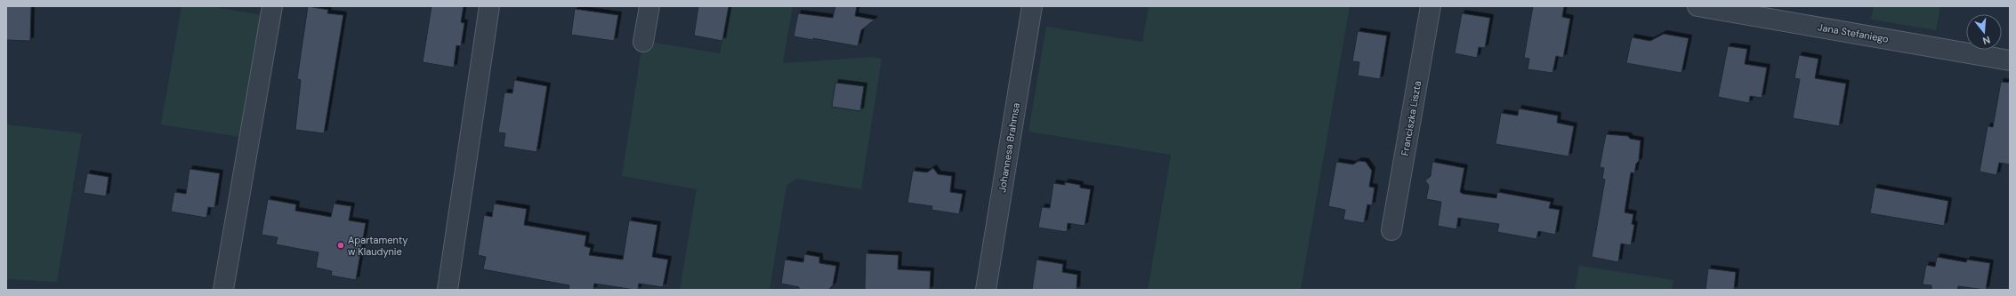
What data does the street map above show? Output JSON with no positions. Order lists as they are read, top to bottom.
{
  "streets": {
    "street": ["Jana Stefaniego", "Franciszka Liszta", "Johannesa Brahmsa"]
  },
  "places": ["Apartamenty w Klaudynie"],
  "north": "bottom"
}
